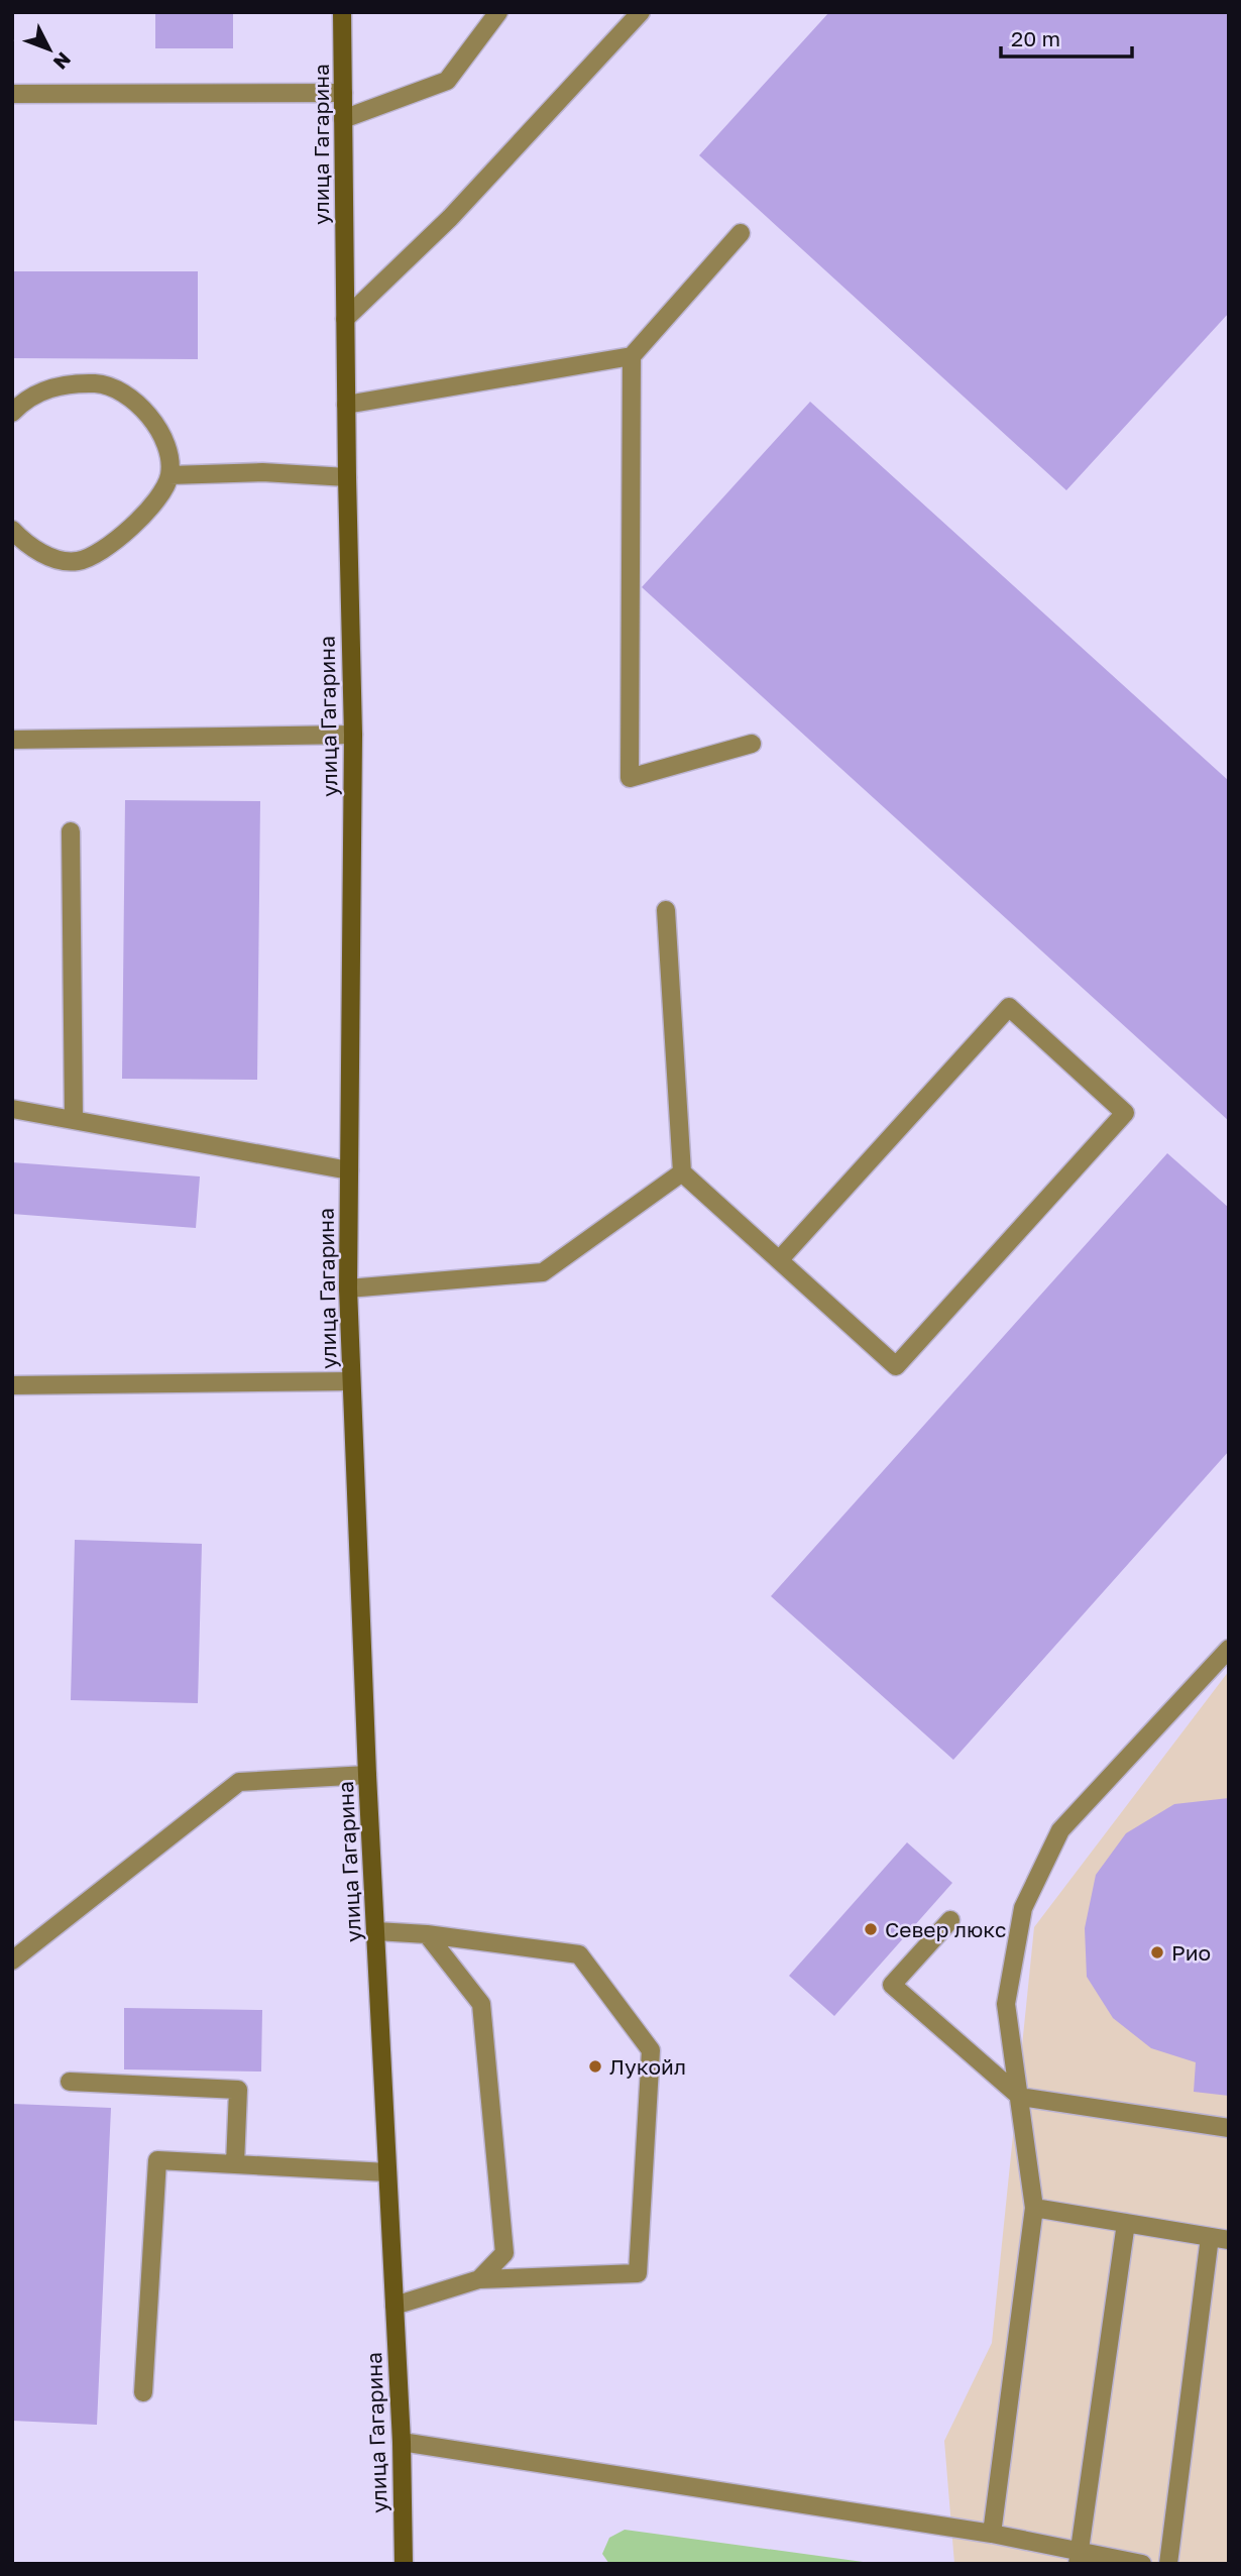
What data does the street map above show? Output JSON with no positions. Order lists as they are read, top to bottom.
{
  "streets": {
    "street": ["улица Гагарина"]
  },
  "places": ["Север люкс", "Рио", "Лукойл"],
  "scale_bar": "20 m",
  "north": "bottom right"
}
